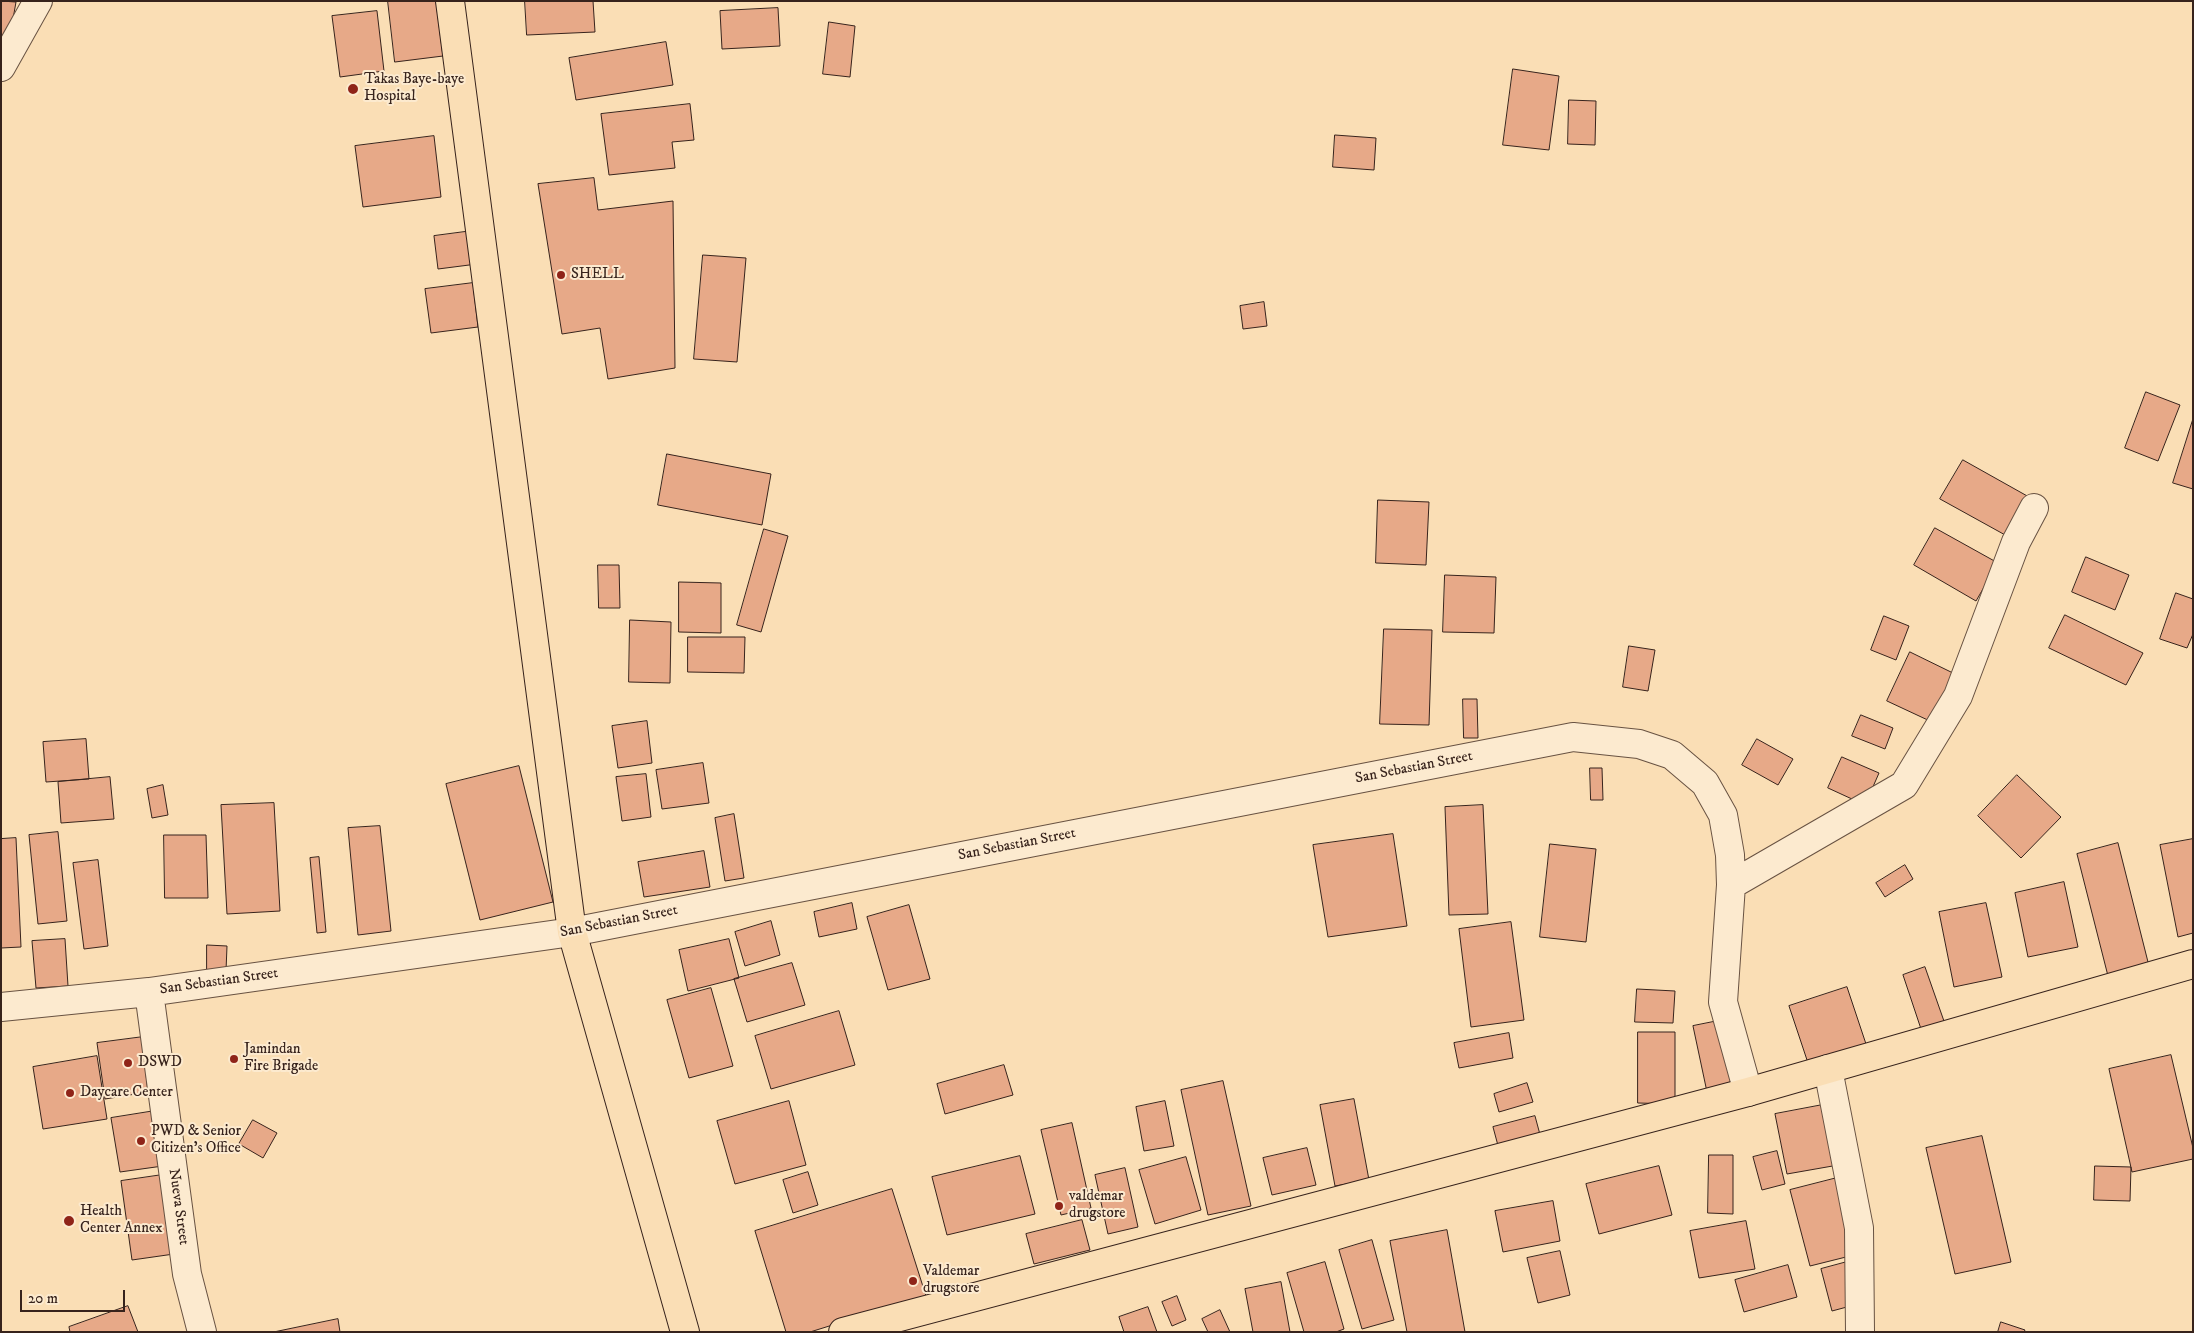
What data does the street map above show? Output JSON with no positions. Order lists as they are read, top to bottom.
{
  "streets": {
    "street": ["San Sebastian Street", "Nueva Street"]
  },
  "crossings": [
    ["San Sebastian Street", "Nueva Street"]
  ],
  "places": [
    "Takas Baye-baye Hospital",
    "SHELL",
    "Jamindan Fire Brigade",
    "DSWD",
    "Daycare Center",
    "PWD & Senior Citizen's Office",
    "valdemar drugstore",
    "Health Center Annex",
    "Valdemar drugstore"
  ],
  "scale_bar": "20 m"
}
